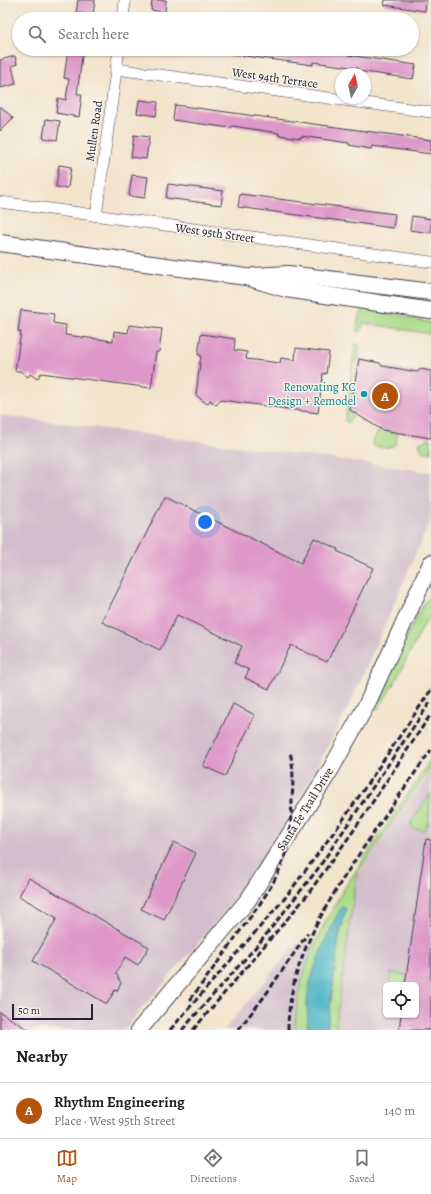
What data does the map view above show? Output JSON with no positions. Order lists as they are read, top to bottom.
{
  "streets": {
    "main road": ["Santa Fe Trail Drive"],
    "street": ["West 94th Terrace", "Mullen Road", "West 95th Street"]
  },
  "crossings": [
    ["West 94th Terrace", "Mullen Road"],
    ["Mullen Road", "West 95th Street"]
  ],
  "places": ["Renovating KC Design + Remodel"],
  "scale_bar": "50 m",
  "north": "top",
  "page": {
    "search": "Search here",
    "pins": "A",
    "scale": "50 m",
    "heading": "Nearby",
    "list": [
      {
        "mark": "A",
        "name": "Rhythm Engineering",
        "note": "Place · West 95th Street",
        "value": "140 m"
      }
    ],
    "nav": ["Map", "Directions", "Saved"]
  }
}
